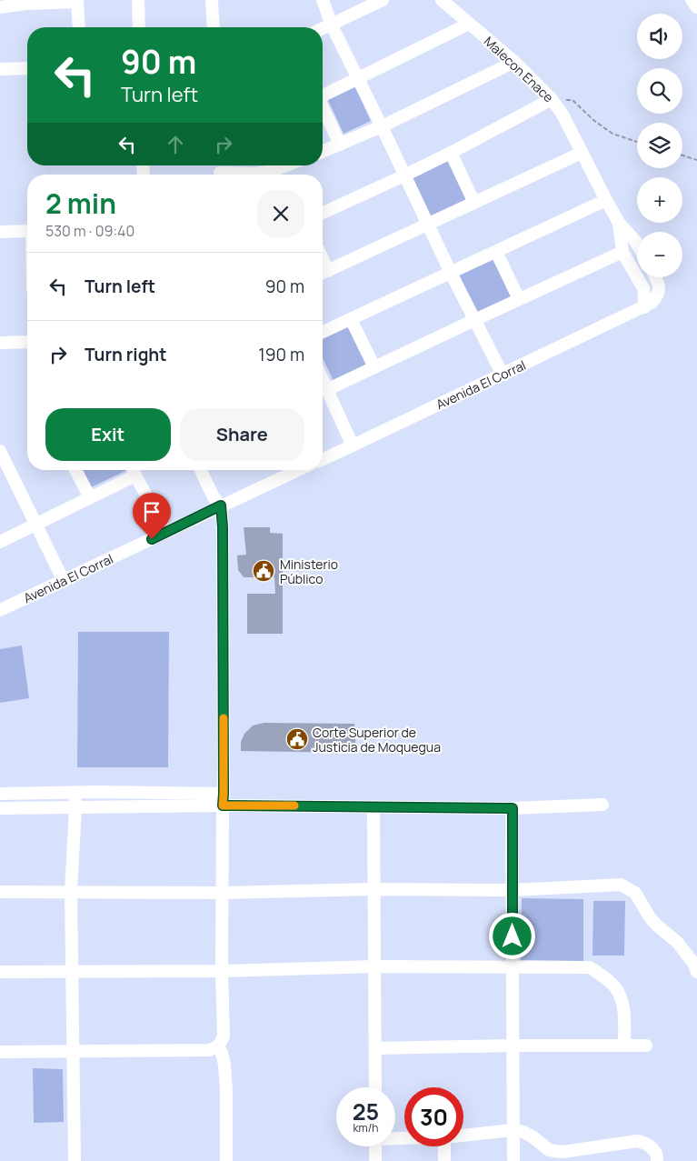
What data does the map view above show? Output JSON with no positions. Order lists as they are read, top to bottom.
{
  "streets": {
    "street": ["Malecon Enace", "Avenida El Corral"]
  },
  "crossings": [
    ["Malecon Enace", "Avenida El Corral"]
  ],
  "places": {
    "public building": ["Ministerio Público", "Corte Superior de Justicia de Moquegua"]
  },
  "page": {
    "map_buttons": ["+", "−"],
    "turn": ["90 m", "Turn left"],
    "heading": ["2 min", "530 m · 09:40"],
    "list": [
      {
        "name": "Turn left",
        "value": "90 m"
      },
      {
        "name": "Turn right",
        "value": "190 m"
      }
    ],
    "buttons": ["Exit", "Share"],
    "speed": "25 km/h",
    "limit": "30"
  }
}
